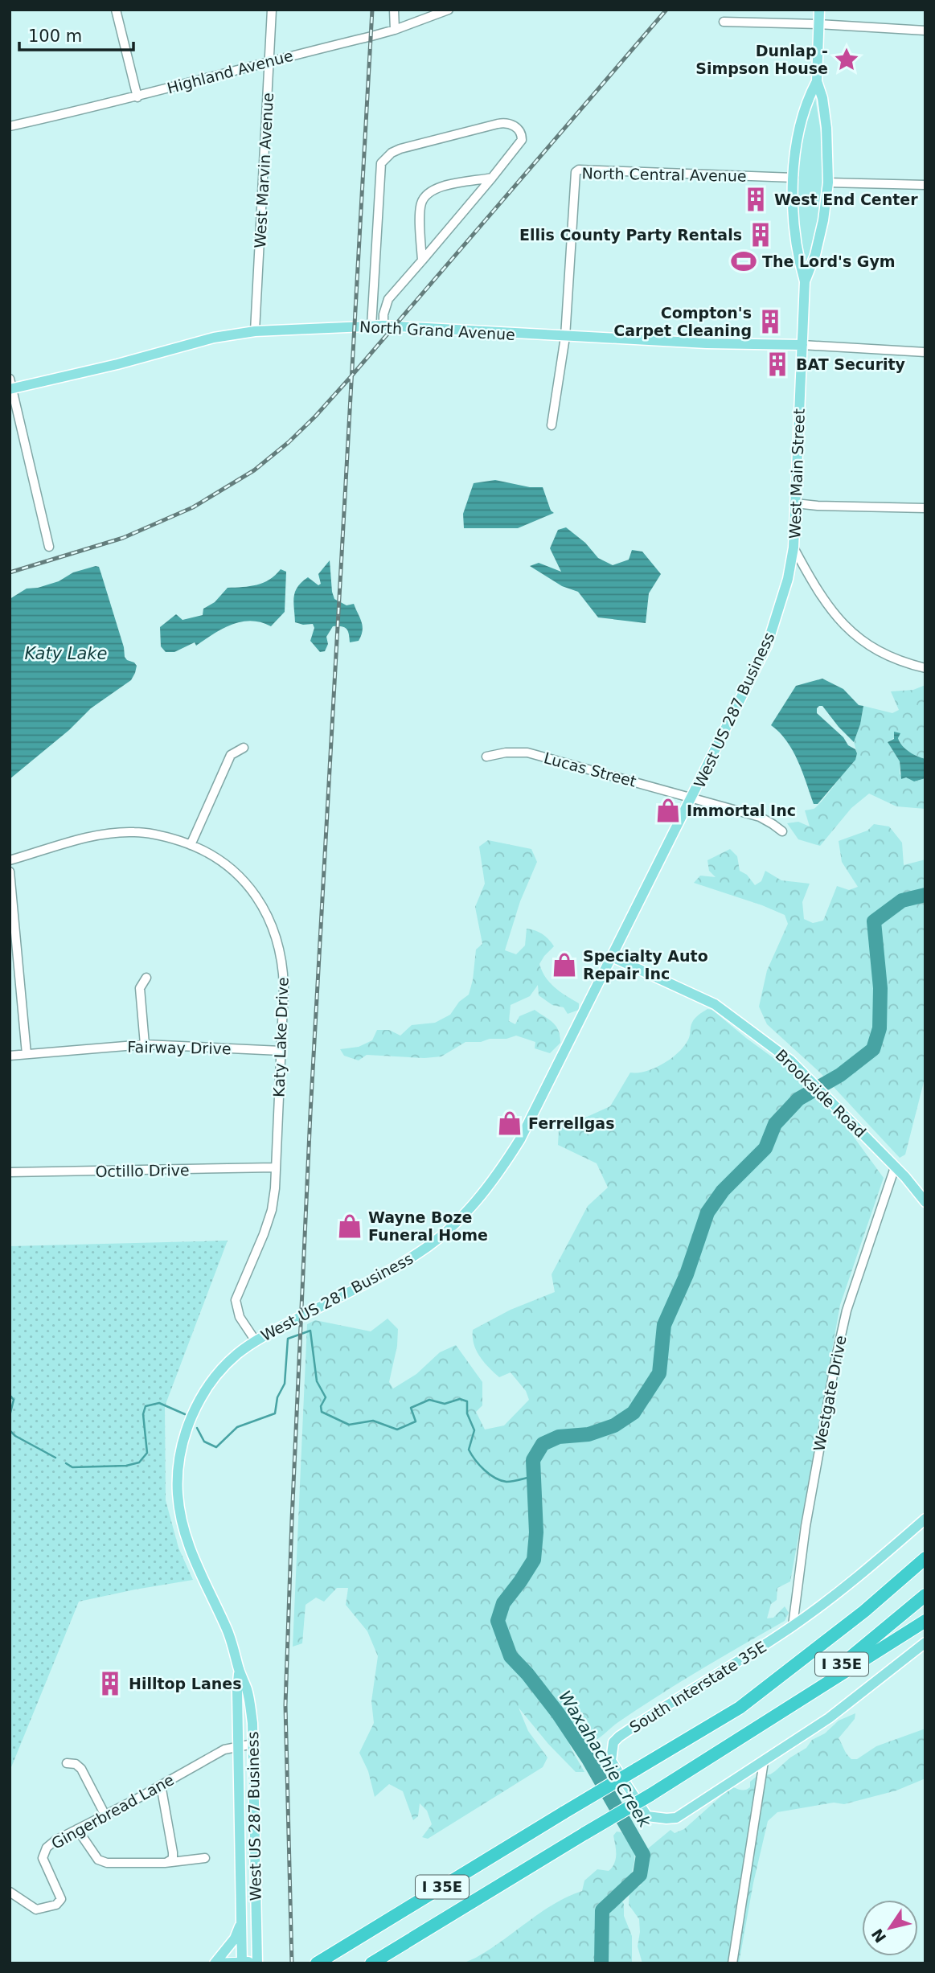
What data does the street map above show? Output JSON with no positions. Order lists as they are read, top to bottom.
{
  "streets": {
    "highway": ["I 35E"],
    "main road": [
      "North Grand Avenue",
      "West Main Street",
      "West US 287 Business",
      "Brookside Road",
      "South Interstate 35E"
    ],
    "street": [
      "Highland Avenue",
      "West Marvin Avenue",
      "North Central Avenue",
      "Lucas Street",
      "Katy Lake Drive",
      "Fairway Drive",
      "Octillo Drive",
      "Westgate Drive",
      "Gingerbread Lane"
    ]
  },
  "crossings": [
    ["Highland Avenue", "West Marvin Avenue"],
    ["West Marvin Avenue", "North Grand Avenue"],
    ["North Central Avenue", "North Grand Avenue"],
    ["North Central Avenue", "West Main Street"],
    ["North Grand Avenue", "West Main Street"],
    ["West Main Street", "West US 287 Business"],
    ["West US 287 Business", "Lucas Street"],
    ["West US 287 Business", "Katy Lake Drive"],
    ["West US 287 Business", "Brookside Road"],
    ["West US 287 Business", "Gingerbread Lane"],
    ["Katy Lake Drive", "Fairway Drive"],
    ["Katy Lake Drive", "Octillo Drive"],
    ["Brookside Road", "Westgate Drive"],
    ["Westgate Drive", "South Interstate 35E"]
  ],
  "water": ["Katy Lake", "Waxahachie Creek"],
  "places": {
    "place": ["Dunlap - Simpson House"],
    "building": [
      "West End Center",
      "Ellis County Party Rentals",
      "Compton's Carpet Cleaning",
      "BAT Security",
      "Hilltop Lanes"
    ],
    "sports": ["The Lord's Gym"],
    "shop": [
      "Immortal Inc",
      "Specialty Auto Repair Inc",
      "Ferrellgas",
      "Wayne Boze Funeral Home"
    ]
  },
  "scale_bar": "100 m",
  "north": "bottom left"
}
